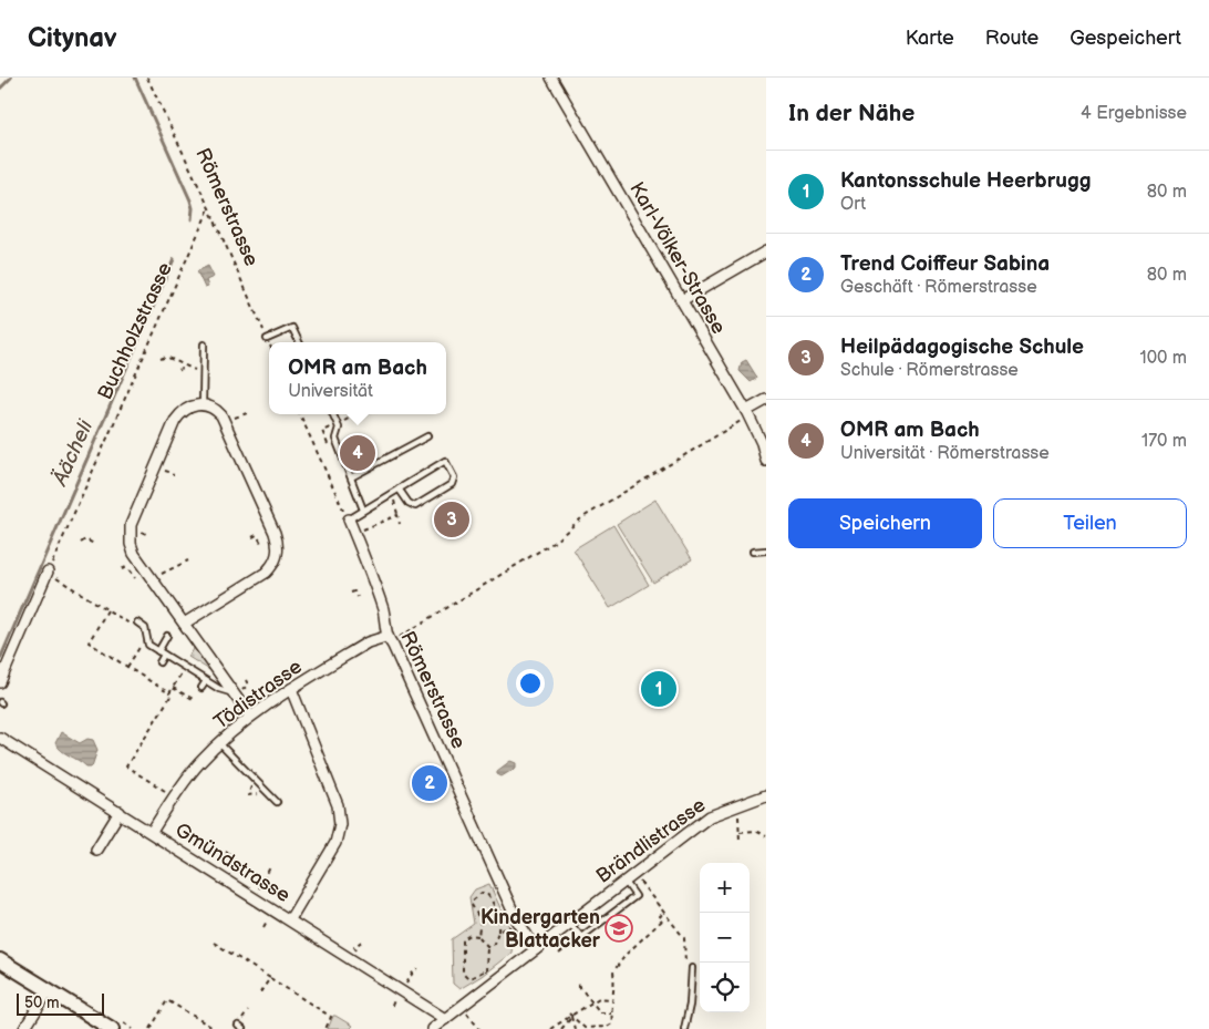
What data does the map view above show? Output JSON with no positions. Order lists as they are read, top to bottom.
{
  "streets": {
    "street": [
      "Römerstrasse",
      "Karl-Völker-Strasse",
      "Tödistrasse",
      "Brändlistrasse",
      "Gmündstrasse"
    ],
    "path": ["Buchholzstrasse"]
  },
  "crossings": [
    ["Römerstrasse", "Buchholzstrasse"],
    ["Römerstrasse", "Tödistrasse"],
    ["Römerstrasse", "Brändlistrasse"],
    ["Tödistrasse", "Gmündstrasse"],
    ["Brändlistrasse", "Gmündstrasse"]
  ],
  "water": ["Äächeli"],
  "places": {
    "school or university": ["Kindergarten Blattacker"]
  },
  "scale_bar": "50 m",
  "page": {
    "header": "Citynav",
    "nav": ["Karte", "Route", "Gespeichert"],
    "heading": ["In der Nähe", "4 Ergebnisse"],
    "list": [
      {
        "mark": "1",
        "name": "Kantonsschule Heerbrugg",
        "note": "Ort",
        "value": "80 m"
      },
      {
        "mark": "2",
        "name": "Trend Coiffeur Sabina",
        "note": "Geschäft · Römerstrasse",
        "value": "80 m"
      },
      {
        "mark": "3",
        "name": "Heilpädagogische Schule",
        "note": "Schule · Römerstrasse",
        "value": "100 m"
      },
      {
        "mark": "4",
        "name": "OMR am Bach",
        "note": "Universität · Römerstrasse",
        "value": "170 m"
      }
    ],
    "popup": ["OMR am Bach", "Universität"],
    "pins": [
      "4",
      "3",
      "1",
      "2"
    ],
    "buttons": ["Speichern", "Teilen"],
    "map_buttons": ["+", "−"],
    "scale": "50 m"
  }
}
